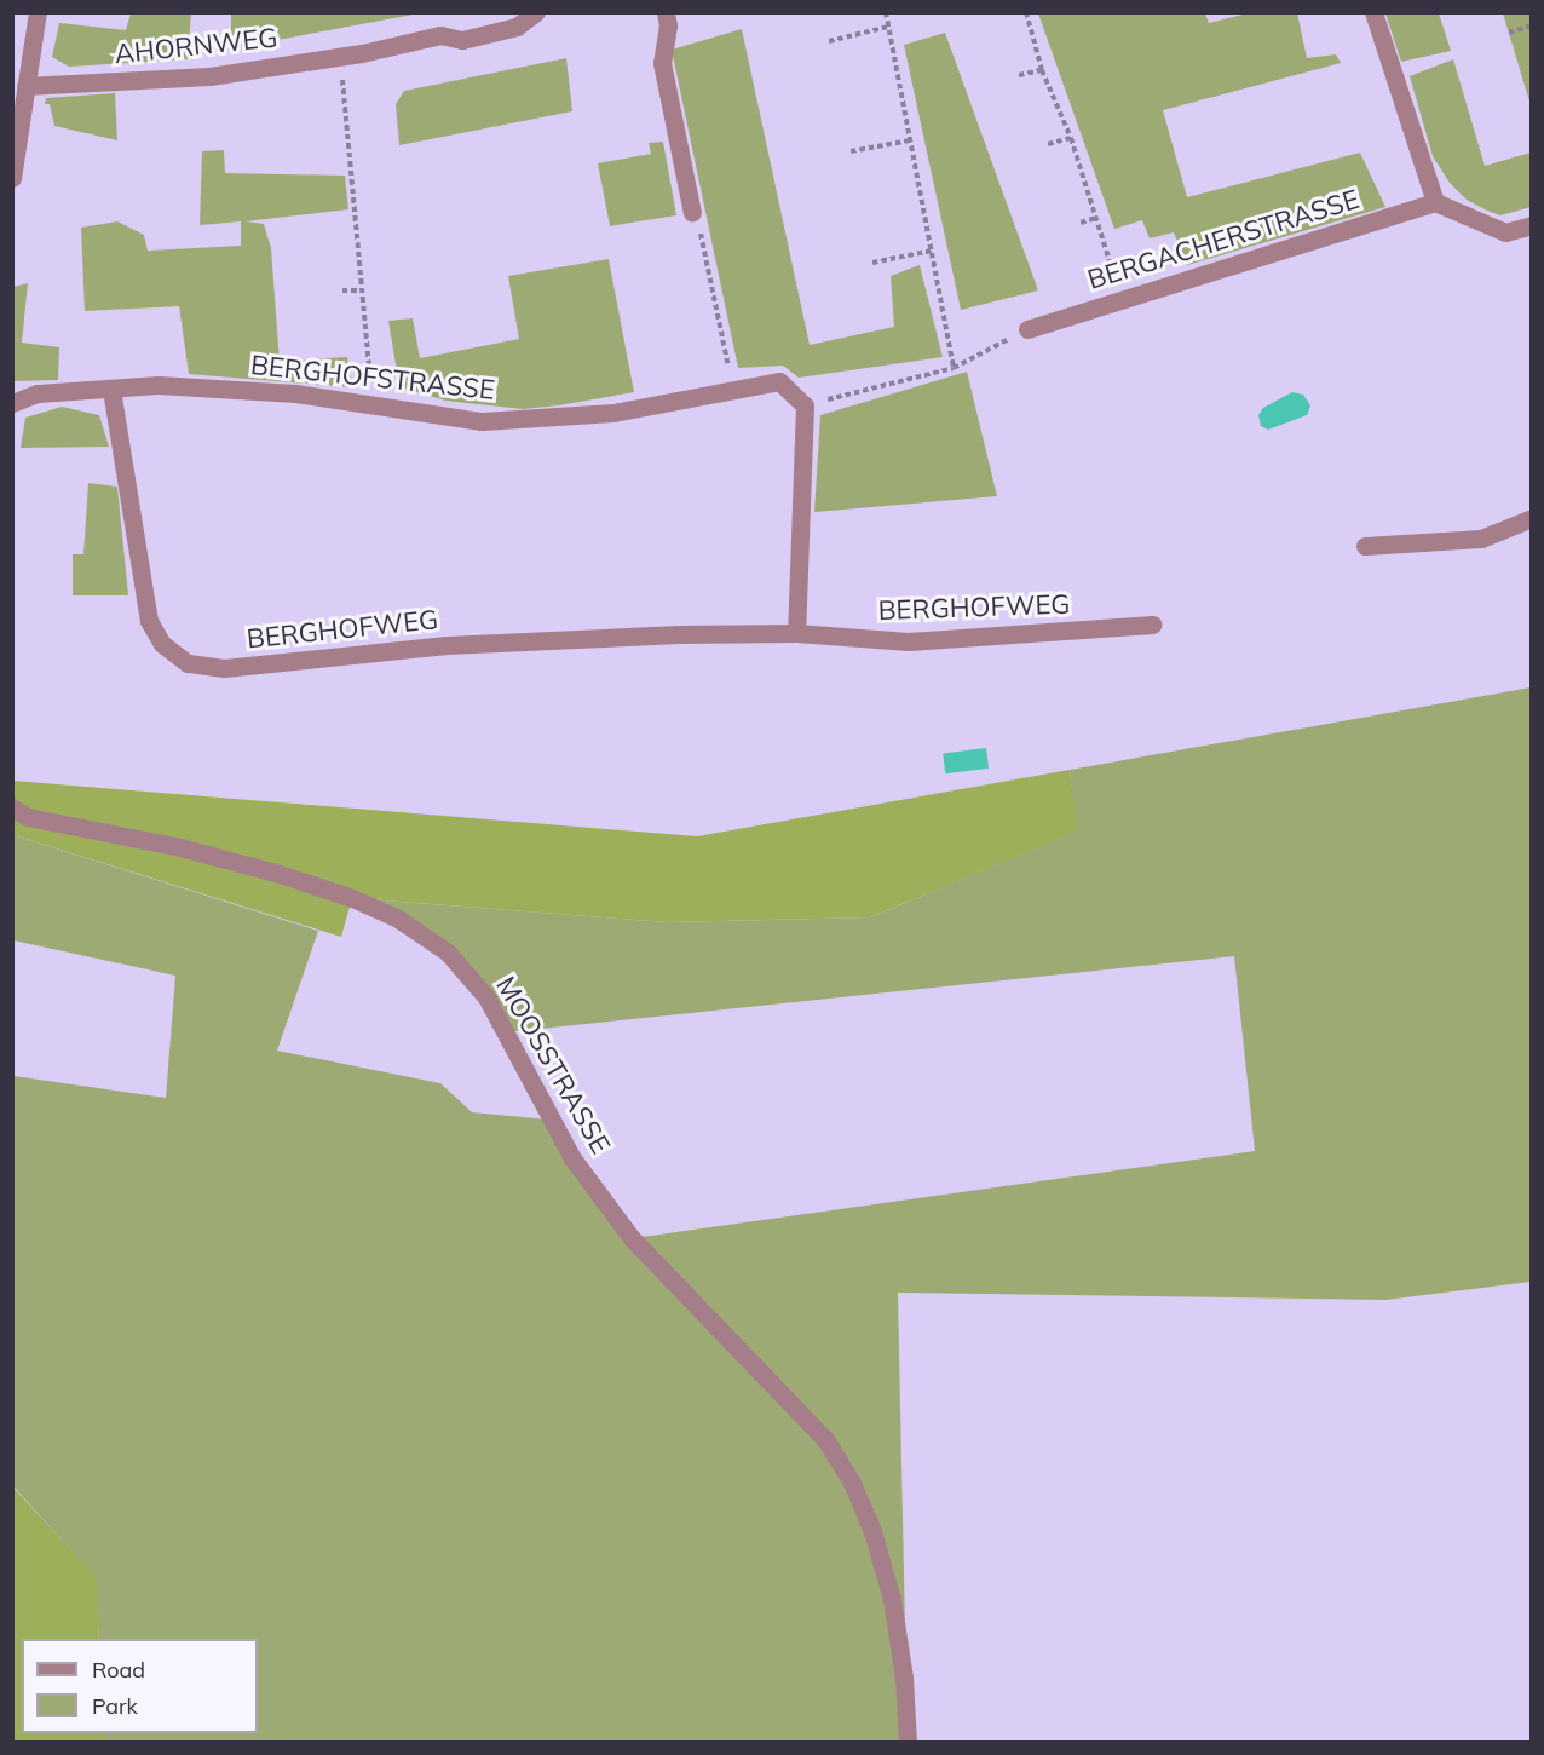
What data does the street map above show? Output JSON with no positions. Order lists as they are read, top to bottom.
{
  "streets": {
    "street": [
      "AHORNWEG",
      "BERGACHERSTRASSE",
      "BERGHOFSTRASSE",
      "BERGHOFWEG",
      "MOOSSTRASSE"
    ]
  },
  "crossings": [
    ["BERGHOFSTRASSE", "BERGHOFWEG"]
  ],
  "legend": ["Road", "Park"]
}
